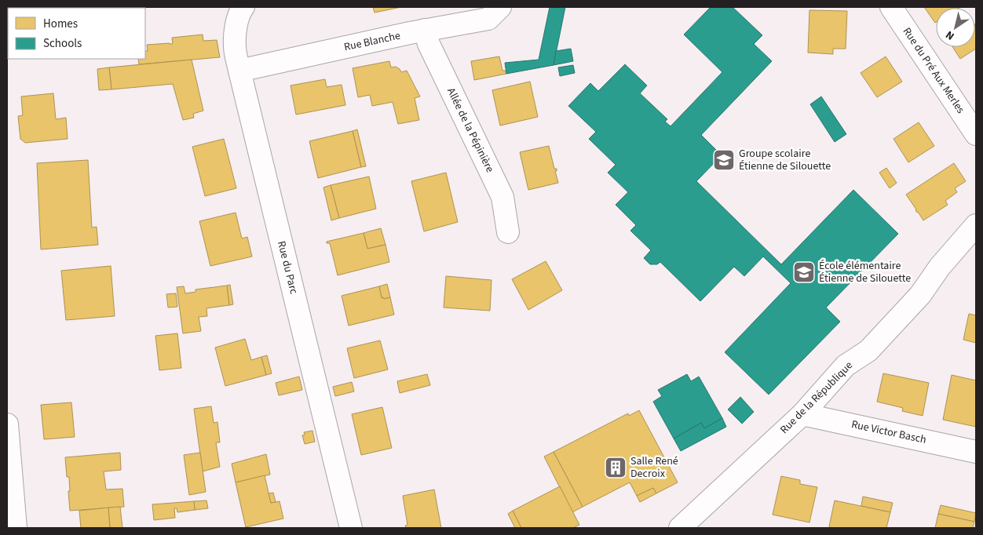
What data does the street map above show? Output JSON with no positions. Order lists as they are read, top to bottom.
{
  "streets": {
    "street": [
      "Rue Blanche",
      "Rue du Pré Aux Merles",
      "Allée de la Pépinière",
      "Rue du Parc",
      "Rue de la République",
      "Rue Victor Basch"
    ]
  },
  "crossings": [
    ["Rue Blanche", "Allée de la Pépinière"],
    ["Rue Blanche", "Rue du Parc"],
    ["Rue de la République", "Rue Victor Basch"]
  ],
  "places": {
    "school or university": ["Groupe scolaire Étienne de Silouette", "École élémentaire Étienne de Silouette"],
    "building": ["Salle René Decroix"]
  },
  "legend": ["Homes", "Schools"],
  "north": "bottom left"
}
